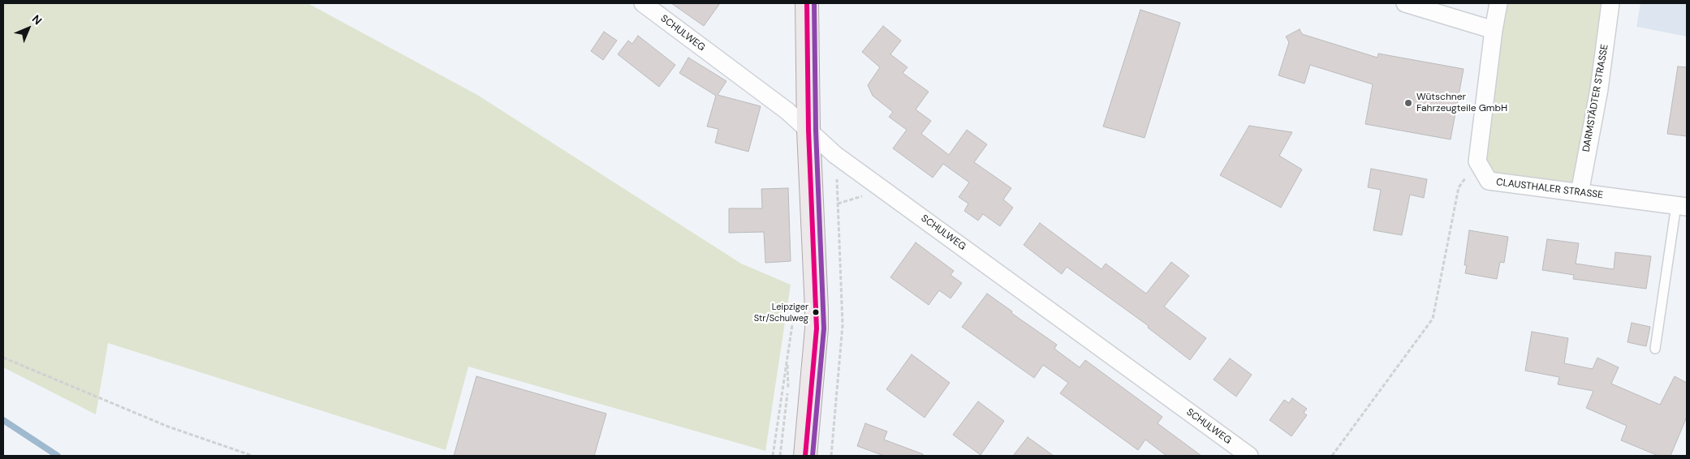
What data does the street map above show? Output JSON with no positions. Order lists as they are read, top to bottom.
{
  "streets": {
    "street": ["SCHULWEG", "DARMSTÄDTER STRASSE", "CLAUSTHALER STRASSE"]
  },
  "crossings": [
    ["DARMSTÄDTER STRASSE", "CLAUSTHALER STRASSE"]
  ],
  "places": ["Wütschner Fahrzeugteile GmbH", "Leipziger Str/Schulweg"],
  "north": "top right"
}
